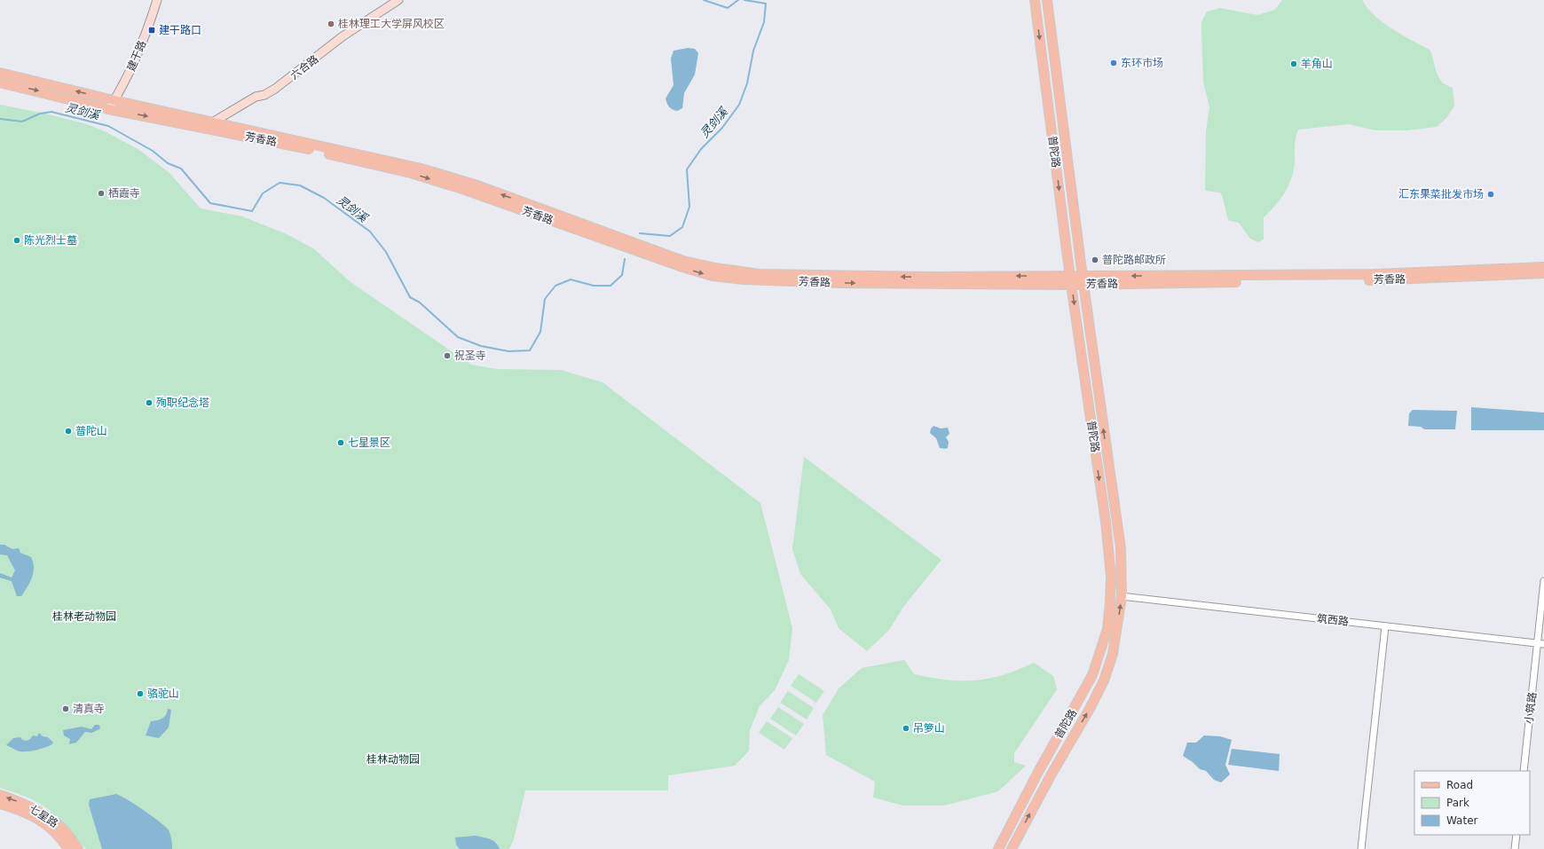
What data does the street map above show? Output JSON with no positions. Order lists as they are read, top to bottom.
{
  "streets": {
    "main road": ["芳香路", "普陀路", "七星路"],
    "street": [
      "建干路",
      "六合路",
      "筑西路",
      "小筑路"
    ]
  },
  "crossings": [
    ["建干路", "芳香路"],
    ["六合路", "芳香路"],
    ["芳香路", "普陀路"],
    ["普陀路", "筑西路"],
    ["筑西路", "小筑路"]
  ],
  "water": ["灵剑溪"],
  "parks": ["桂林老动物园", "桂林动物园"],
  "places": {
    "other": [
      "桂林理工大学屏风校区",
      "东环市场",
      "羊角山",
      "栖霞寺",
      "汇东果菜批发市场",
      "陈光烈士墓",
      "普陀路邮政所",
      "祝圣寺",
      "殉职纪念塔",
      "普陀山",
      "七星景区",
      "骆驼山",
      "清真寺",
      "吊箩山"
    ],
    "transit": ["建干路口"]
  },
  "legend": ["Road", "Park", "Water"]
}
